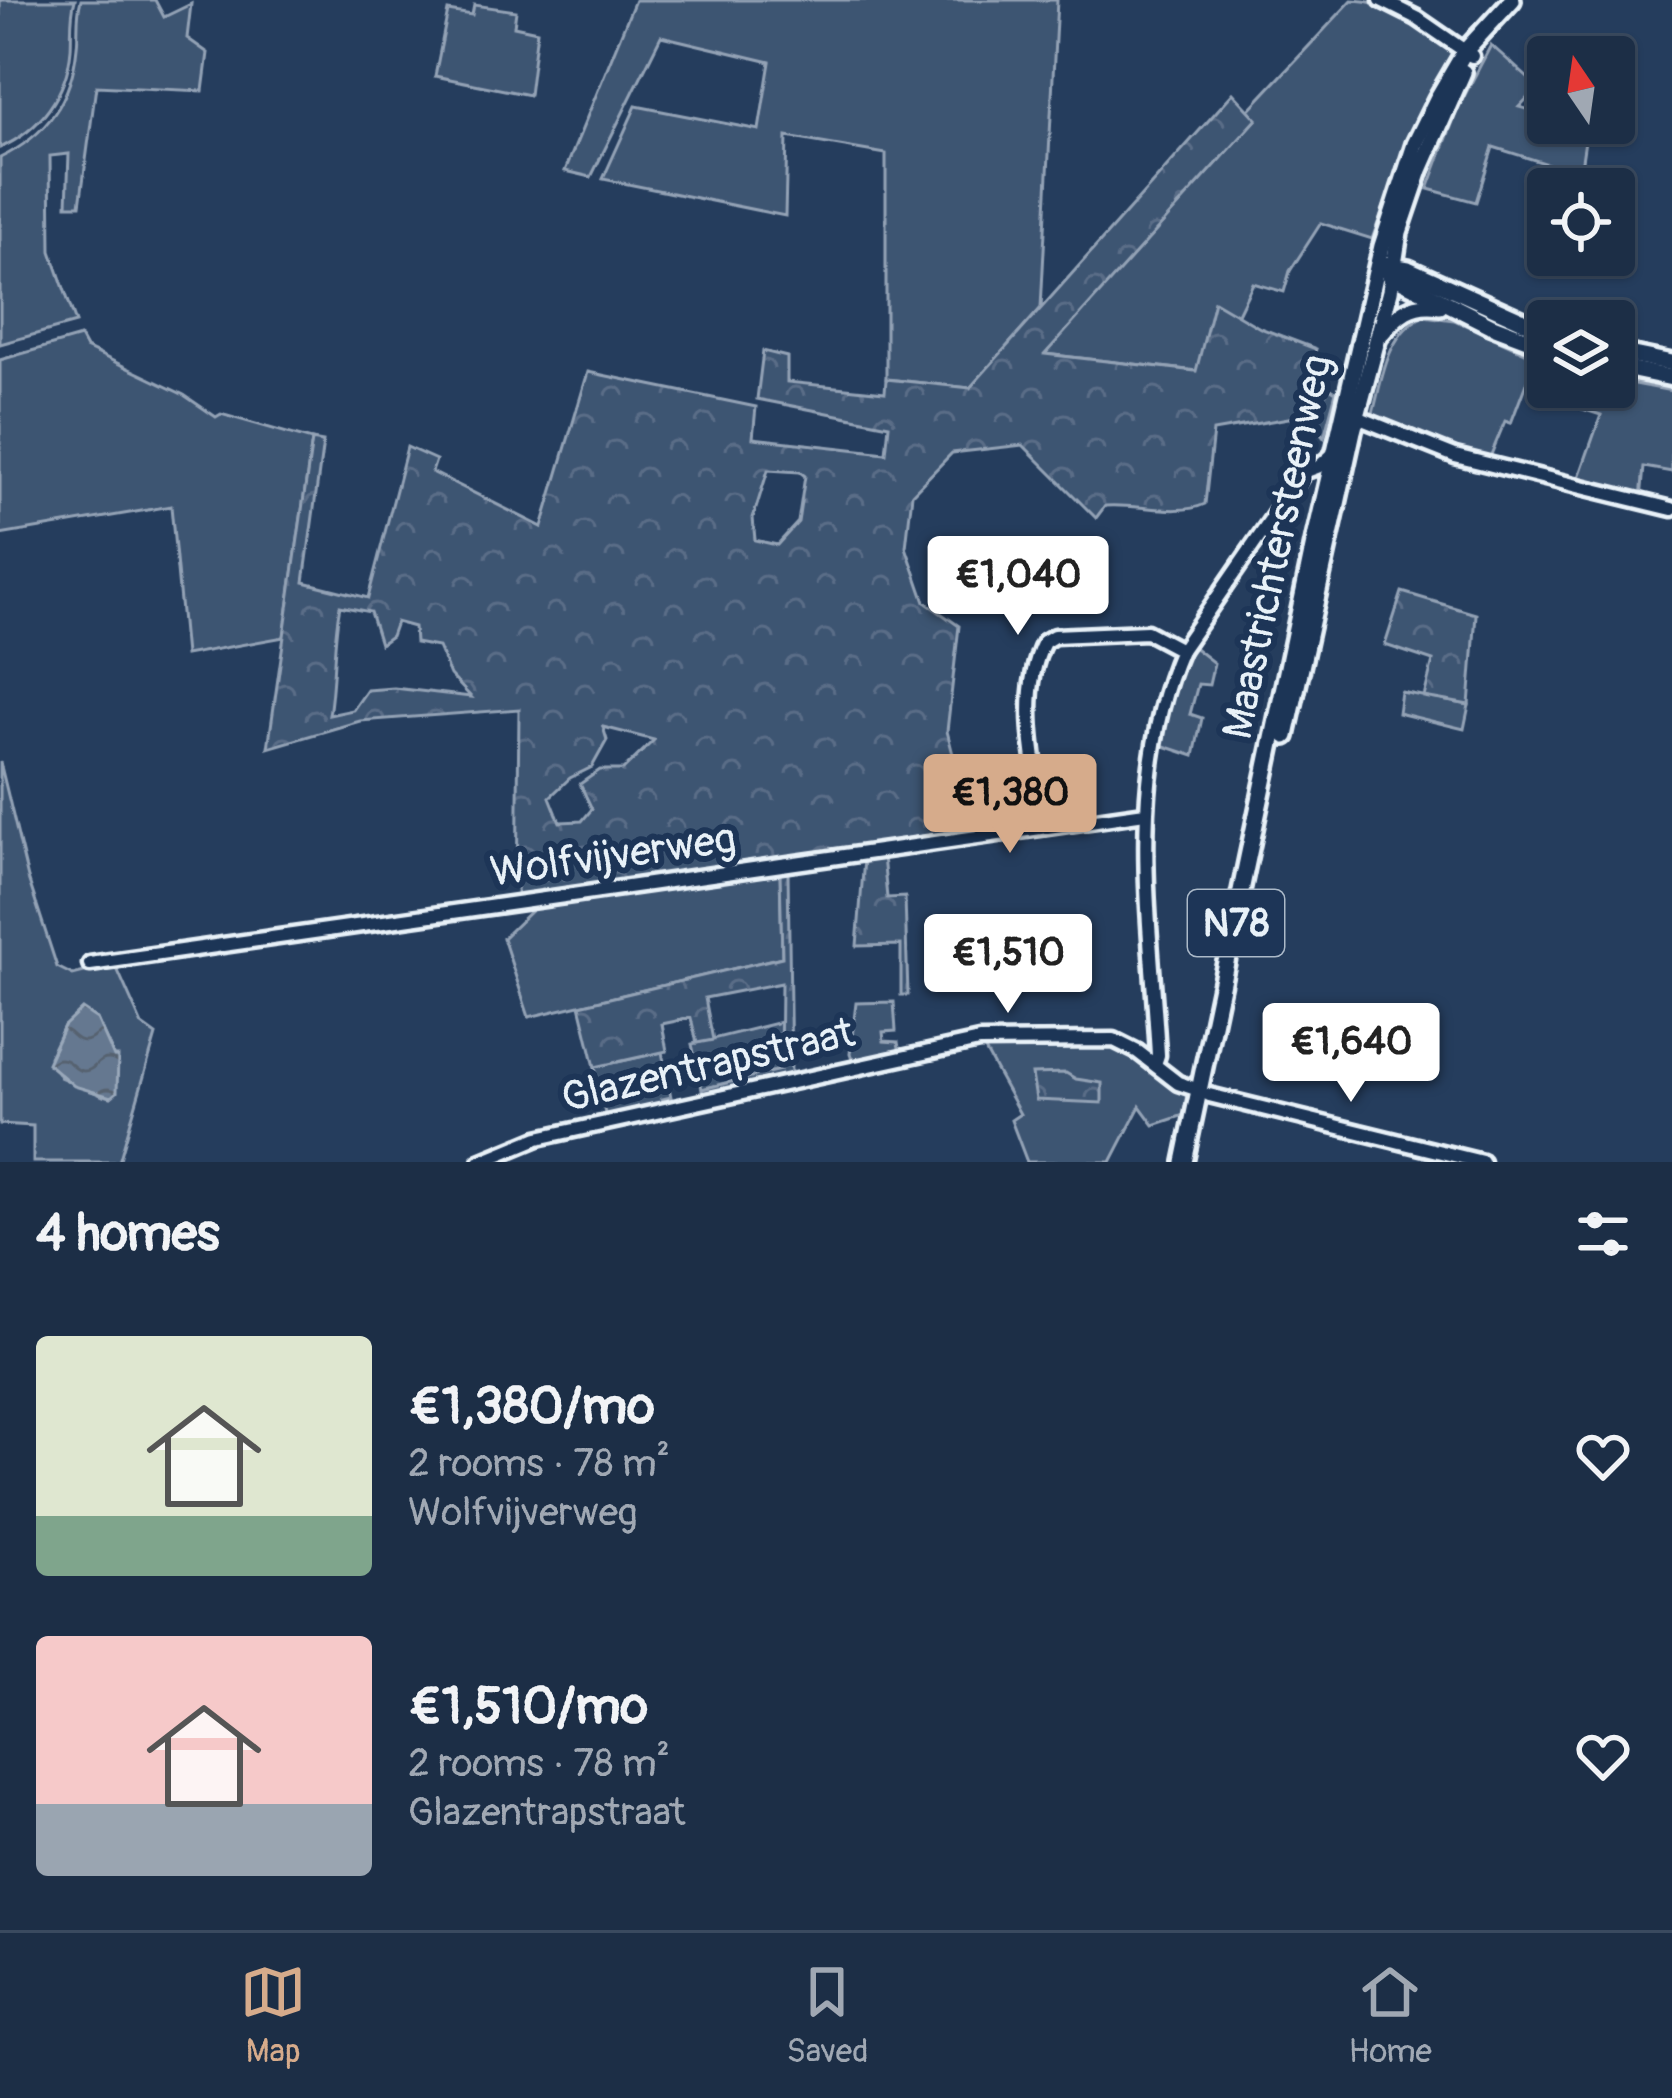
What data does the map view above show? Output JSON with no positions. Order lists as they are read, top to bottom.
{
  "streets": {
    "main road": ["Maastrichtersteenweg", "N78"],
    "street": ["Wolfvijverweg", "Glazentrapstraat"]
  },
  "crossings": [
    ["Maastrichtersteenweg", "N78"],
    ["Maastrichtersteenweg", "Glazentrapstraat"]
  ],
  "north": "top",
  "page": {
    "price": [
      "€1,040",
      "€1,380",
      "€1,510",
      "€1,640"
    ],
    "heading": "4 homes",
    "list": [
      {
        "name": "€1,380/mo",
        "note": "2 rooms · 78 m² · Wolfvijverweg"
      },
      {
        "name": "€1,510/mo",
        "note": "2 rooms · 78 m² · Glazentrapstraat"
      }
    ],
    "tabs": ["Map", "Saved", "Home"]
  }
}
